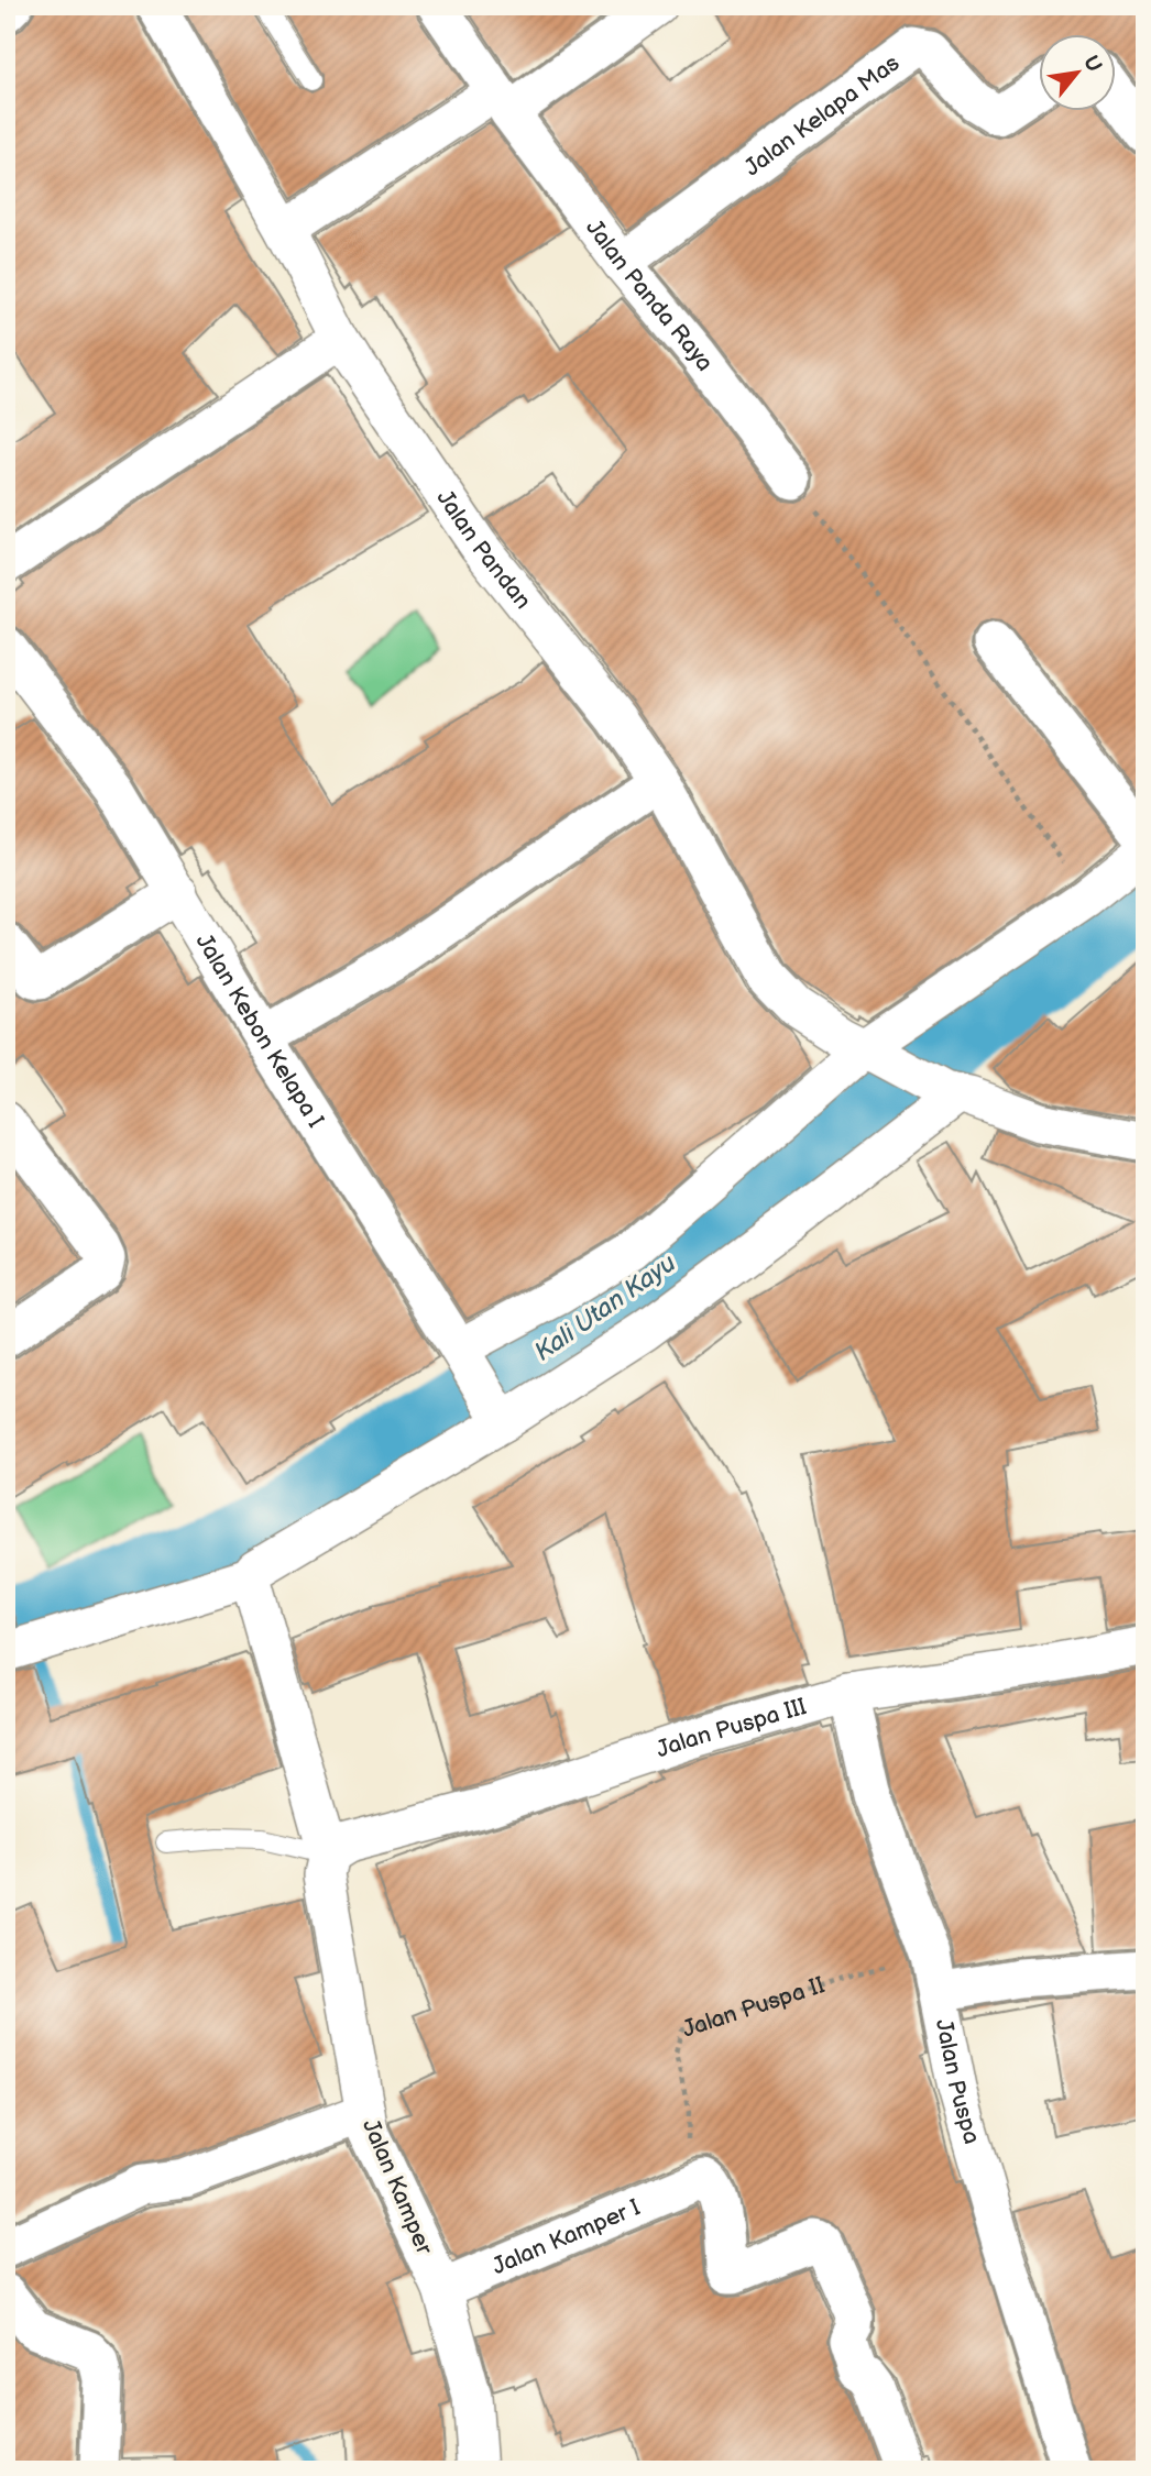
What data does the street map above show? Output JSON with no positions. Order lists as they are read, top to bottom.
{
  "streets": {
    "street": [
      "Jalan Kelapa Mas",
      "Jalan Panda Raya",
      "Jalan Pandan",
      "Jalan Kebon Kelapa I",
      "Jalan Puspa III",
      "Jalan Puspa",
      "Jalan Kamper",
      "Jalan Kamper I"
    ],
    "path": ["Jalan Puspa II"]
  },
  "crossings": [
    ["Jalan Kelapa Mas", "Jalan Panda Raya"],
    ["Jalan Puspa III", "Jalan Puspa"],
    ["Jalan Puspa III", "Jalan Kamper"],
    ["Jalan Puspa II", "Jalan Puspa"],
    ["Jalan Puspa II", "Jalan Kamper I"],
    ["Jalan Kamper", "Jalan Kamper I"]
  ],
  "water": ["Kali Utan Kayu"],
  "north": "top right"
}
